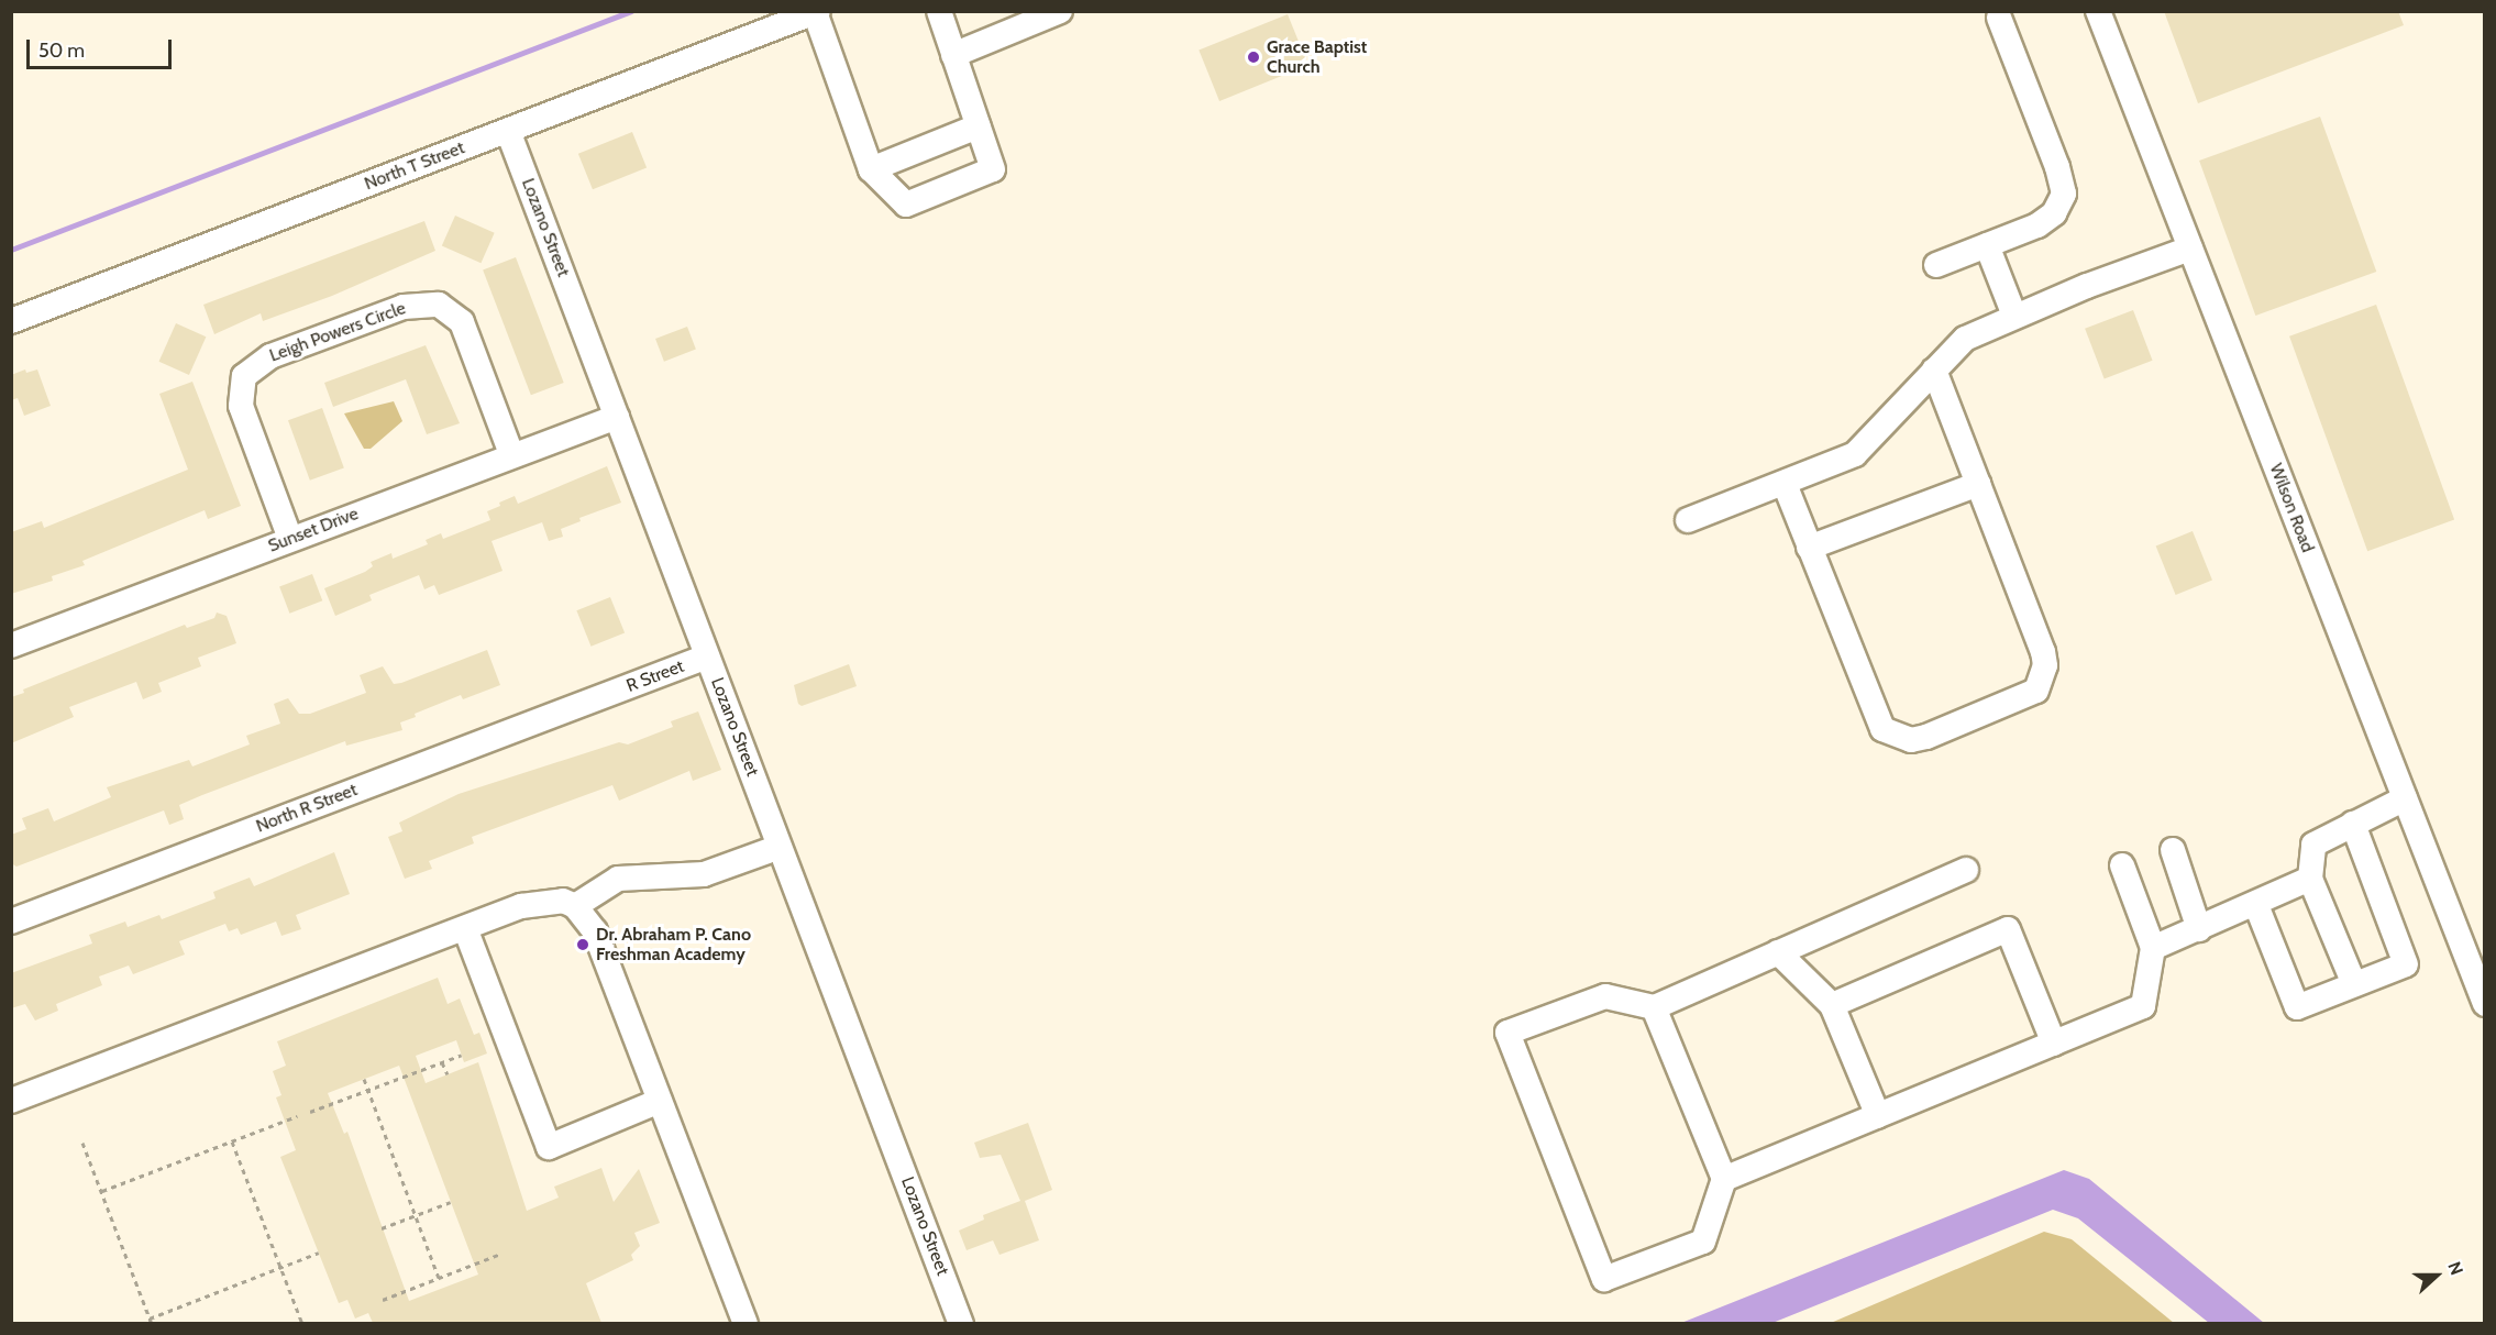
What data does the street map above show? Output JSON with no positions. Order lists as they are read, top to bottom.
{
  "streets": {
    "street": [
      "North T Street",
      "Lozano Street",
      "Leigh Powers Circle",
      "Wilson Road",
      "Sunset Drive",
      "R Street",
      "North R Street"
    ]
  },
  "crossings": [
    ["North T Street", "Lozano Street"],
    ["Lozano Street", "Sunset Drive"],
    ["Lozano Street", "R Street"],
    ["Leigh Powers Circle", "Sunset Drive"],
    ["R Street", "North R Street"]
  ],
  "places": ["Grace Baptist Church", "Dr. Abraham P. Cano Freshman Academy"],
  "scale_bar": "50 m",
  "north": "right"
}
